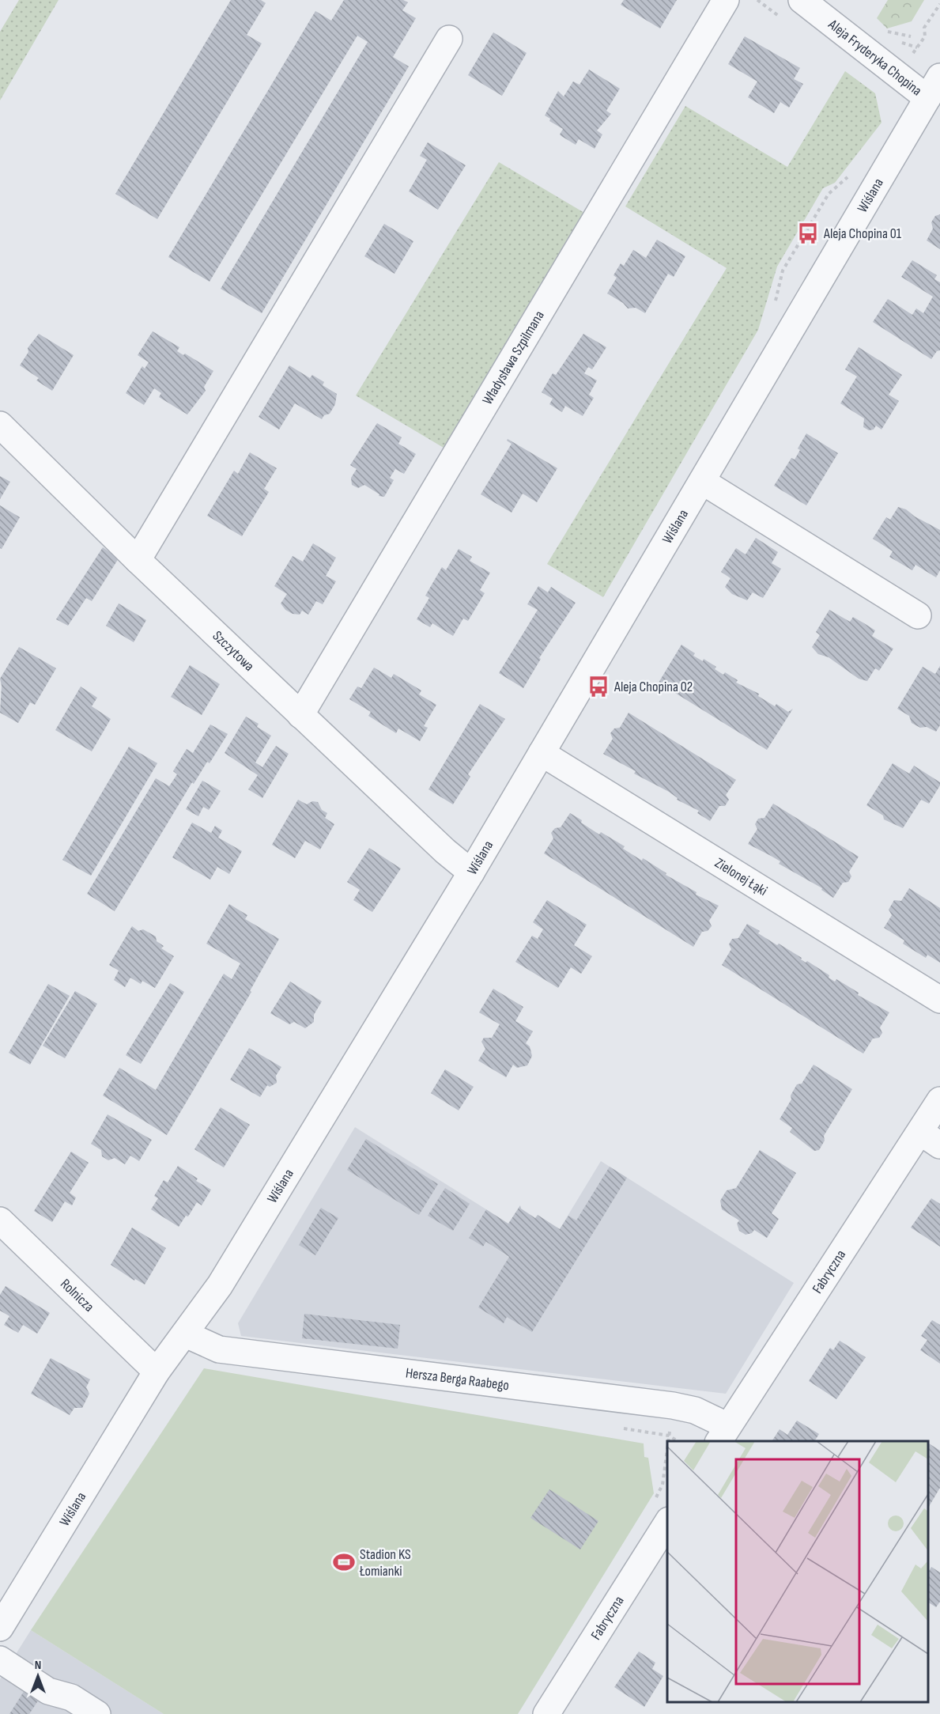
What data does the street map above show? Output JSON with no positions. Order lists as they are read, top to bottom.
{
  "streets": {
    "street": [
      "Aleja Fryderyka Chopina",
      "Wiślana",
      "Władysława Szpilmana",
      "Szczytowa",
      "Zielonej Łąki",
      "Fabryczna",
      "Rolnicza",
      "Hersza Berga Raabego"
    ]
  },
  "crossings": [
    ["Aleja Fryderyka Chopina", "Wiślana"],
    ["Wiślana", "Szczytowa"],
    ["Wiślana", "Zielonej Łąki"],
    ["Wiślana", "Rolnicza"],
    ["Wiślana", "Hersza Berga Raabego"],
    ["Władysława Szpilmana", "Szczytowa"],
    ["Fabryczna", "Hersza Berga Raabego"]
  ],
  "places": {
    "bus stop": ["Aleja Chopina 01", "Aleja Chopina 02"],
    "sports": ["Stadion KS Łomianki"]
  },
  "north": "top"
}
